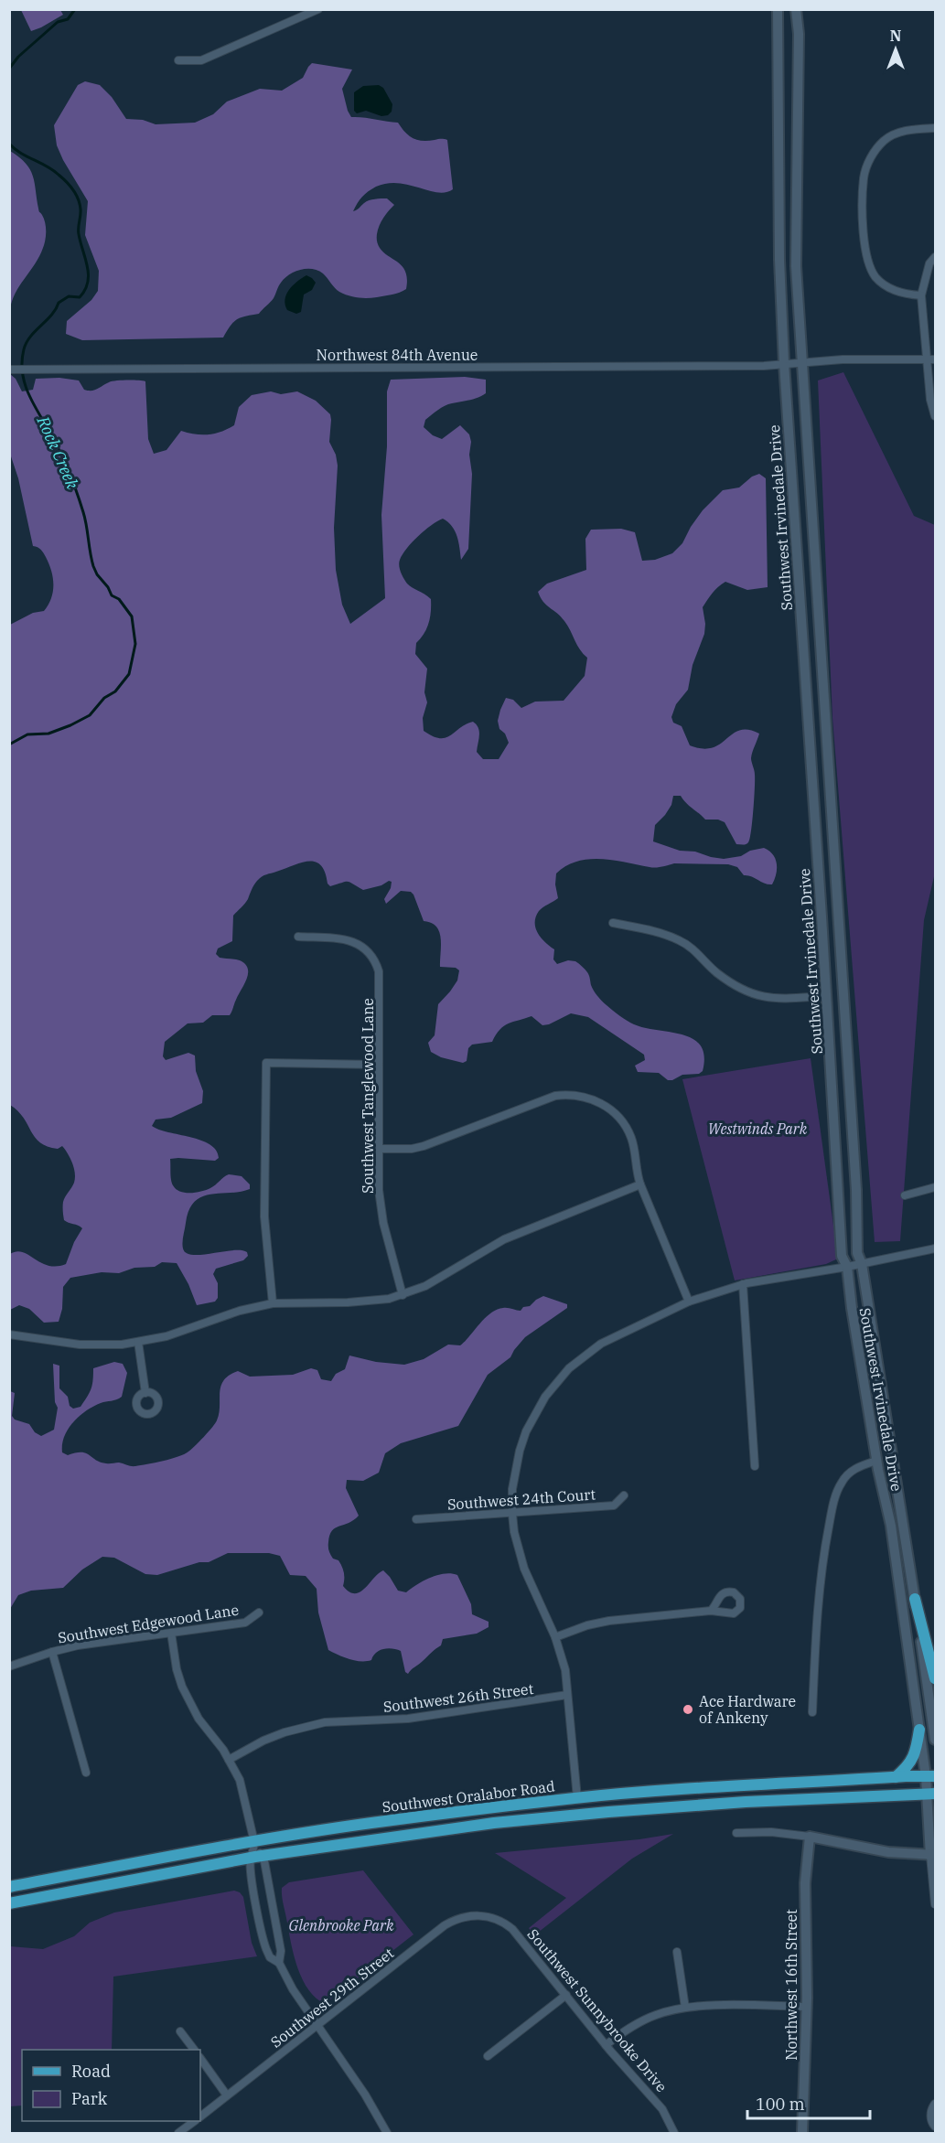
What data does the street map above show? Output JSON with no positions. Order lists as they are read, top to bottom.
{
  "streets": {
    "main road": ["Southwest Irvinedale Drive", "Southwest Oralabor Road", "Northwest 16th Street"],
    "street": [
      "Northwest 84th Avenue",
      "Southwest Tanglewood Lane",
      "Southwest 24th Court",
      "Southwest Edgewood Lane",
      "Southwest 26th Street",
      "Southwest 29th Street",
      "Southwest Sunnybrooke Drive"
    ]
  },
  "crossings": [
    ["Northwest 84th Avenue", "Southwest Irvinedale Drive"],
    ["Southwest Irvinedale Drive", "Southwest Oralabor Road"],
    ["Southwest 29th Street", "Southwest Sunnybrooke Drive"]
  ],
  "water": ["Rock Creek"],
  "parks": ["Westwinds Park", "Glenbrooke Park"],
  "places": ["Ace Hardware of Ankeny"],
  "legend": ["Road", "Park"],
  "scale_bar": "100 m",
  "north": "top"
}
